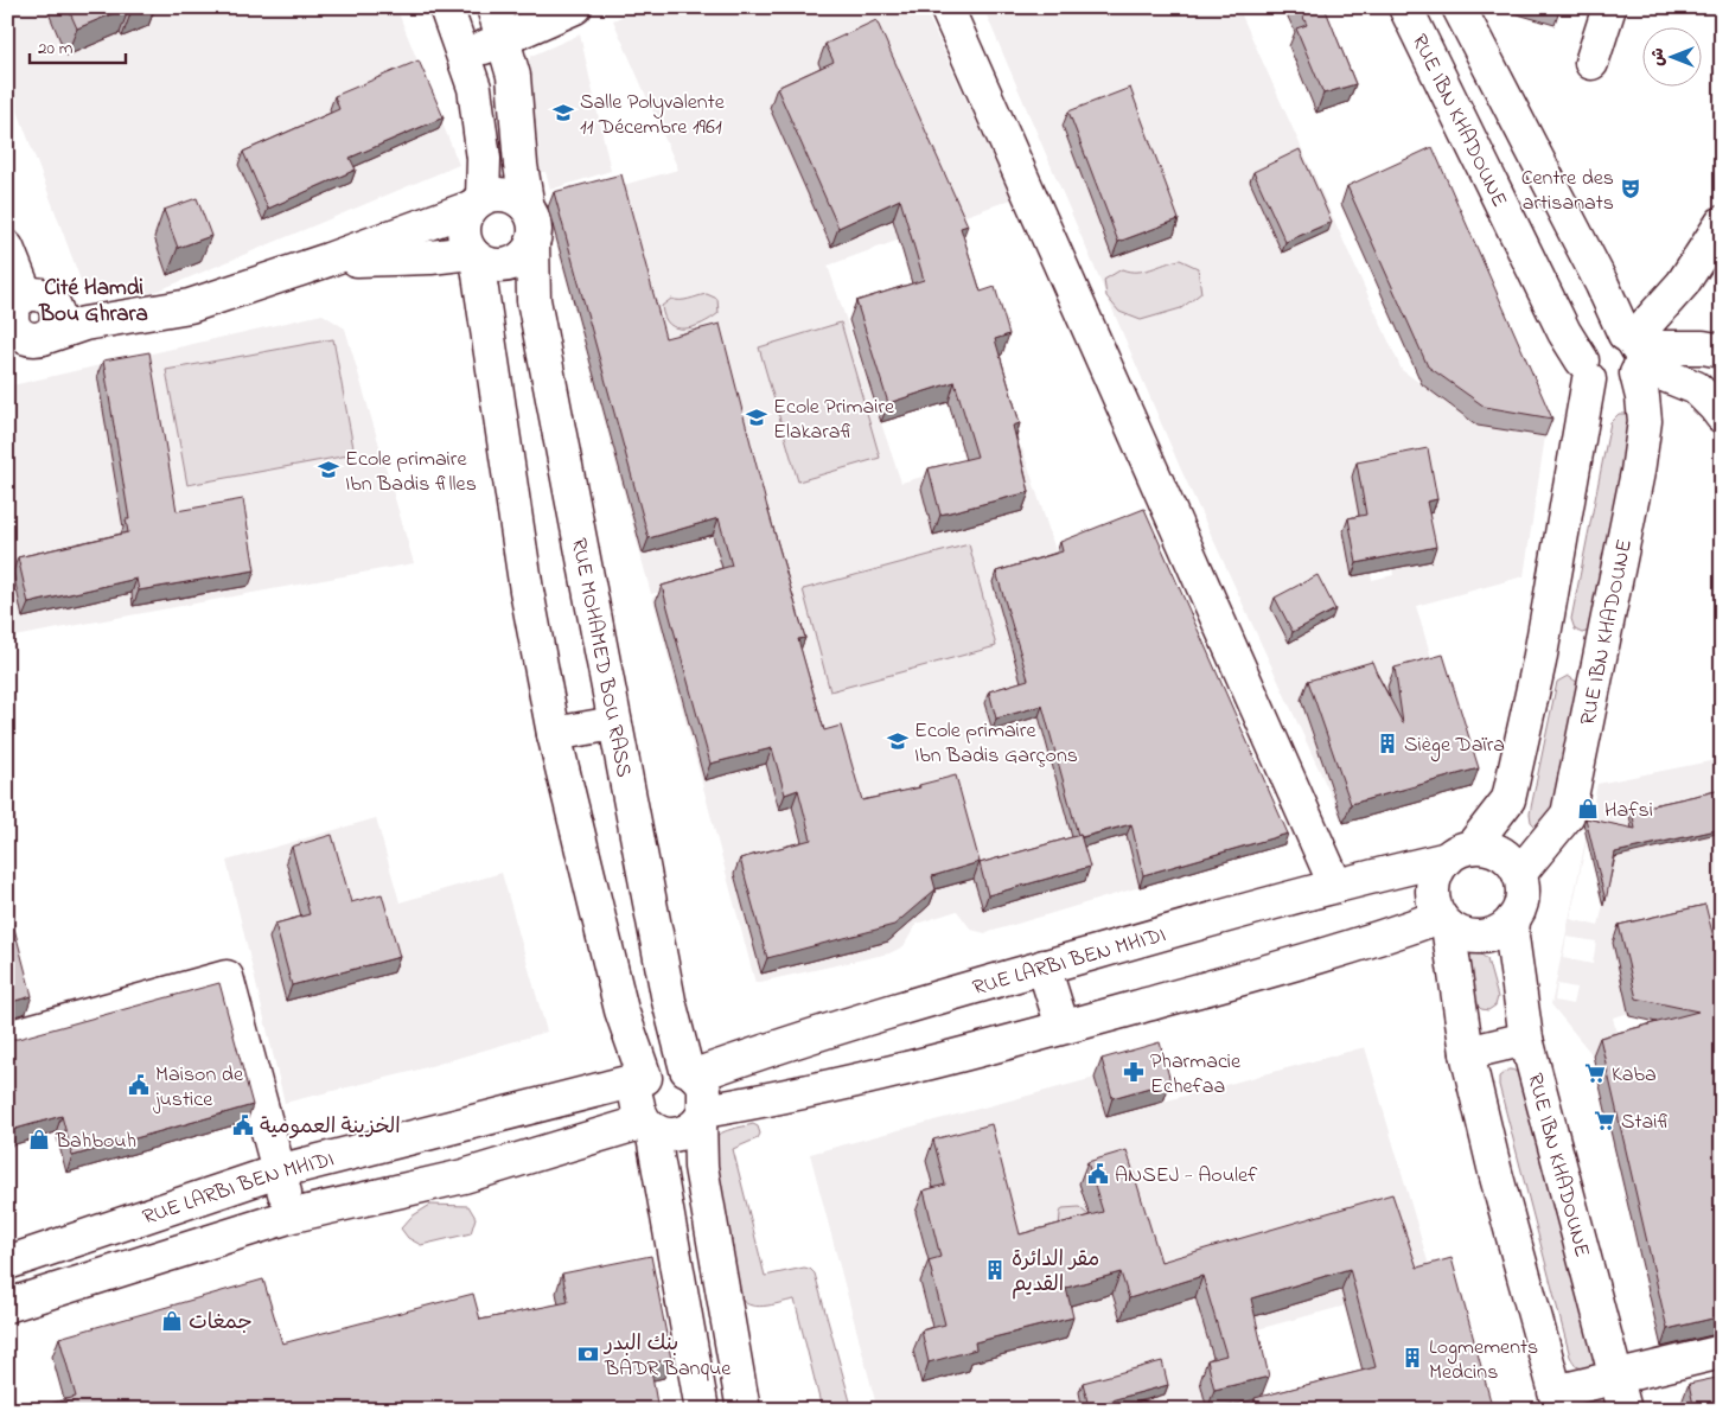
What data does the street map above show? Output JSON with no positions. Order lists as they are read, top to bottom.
{
  "streets": {
    "street": ["RUE IBN KHADOUNE", "RUE MOHAMED BOU RASS", "RUE LARBI BEN MHIDI"]
  },
  "crossings": [
    ["RUE IBN KHADOUNE", "RUE LARBI BEN MHIDI"],
    ["RUE MOHAMED BOU RASS", "RUE LARBI BEN MHIDI"]
  ],
  "districts": ["Cité Hamdi Bou Ghrara"],
  "places": {
    "school or university": [
      "Salle Polyvalente 11 Décembre 1961",
      "Ecole Primaire Elakarafi",
      "Ecole primaire Ibn Badis filles",
      "Ecole primaire Ibn Badis Garçons"
    ],
    "theatre": ["Centre des artisanats"],
    "building": ["Siège Daïra", "مقر الدائرة القديم", "Logmements Medcins"],
    "shop": ["Hafsi", "Bahbouh", "جمغات"],
    "pharmacy": ["Pharmacie Echefaa"],
    "supermarket": ["Kaba", "Staifi"],
    "public building": ["Maison de justice", "الخزينة العمومية", "ANSEJ - Aoulef"],
    "bank": ["بنك البدر BADR Banque"]
  },
  "scale_bar": "20 m",
  "north": "left"
}
